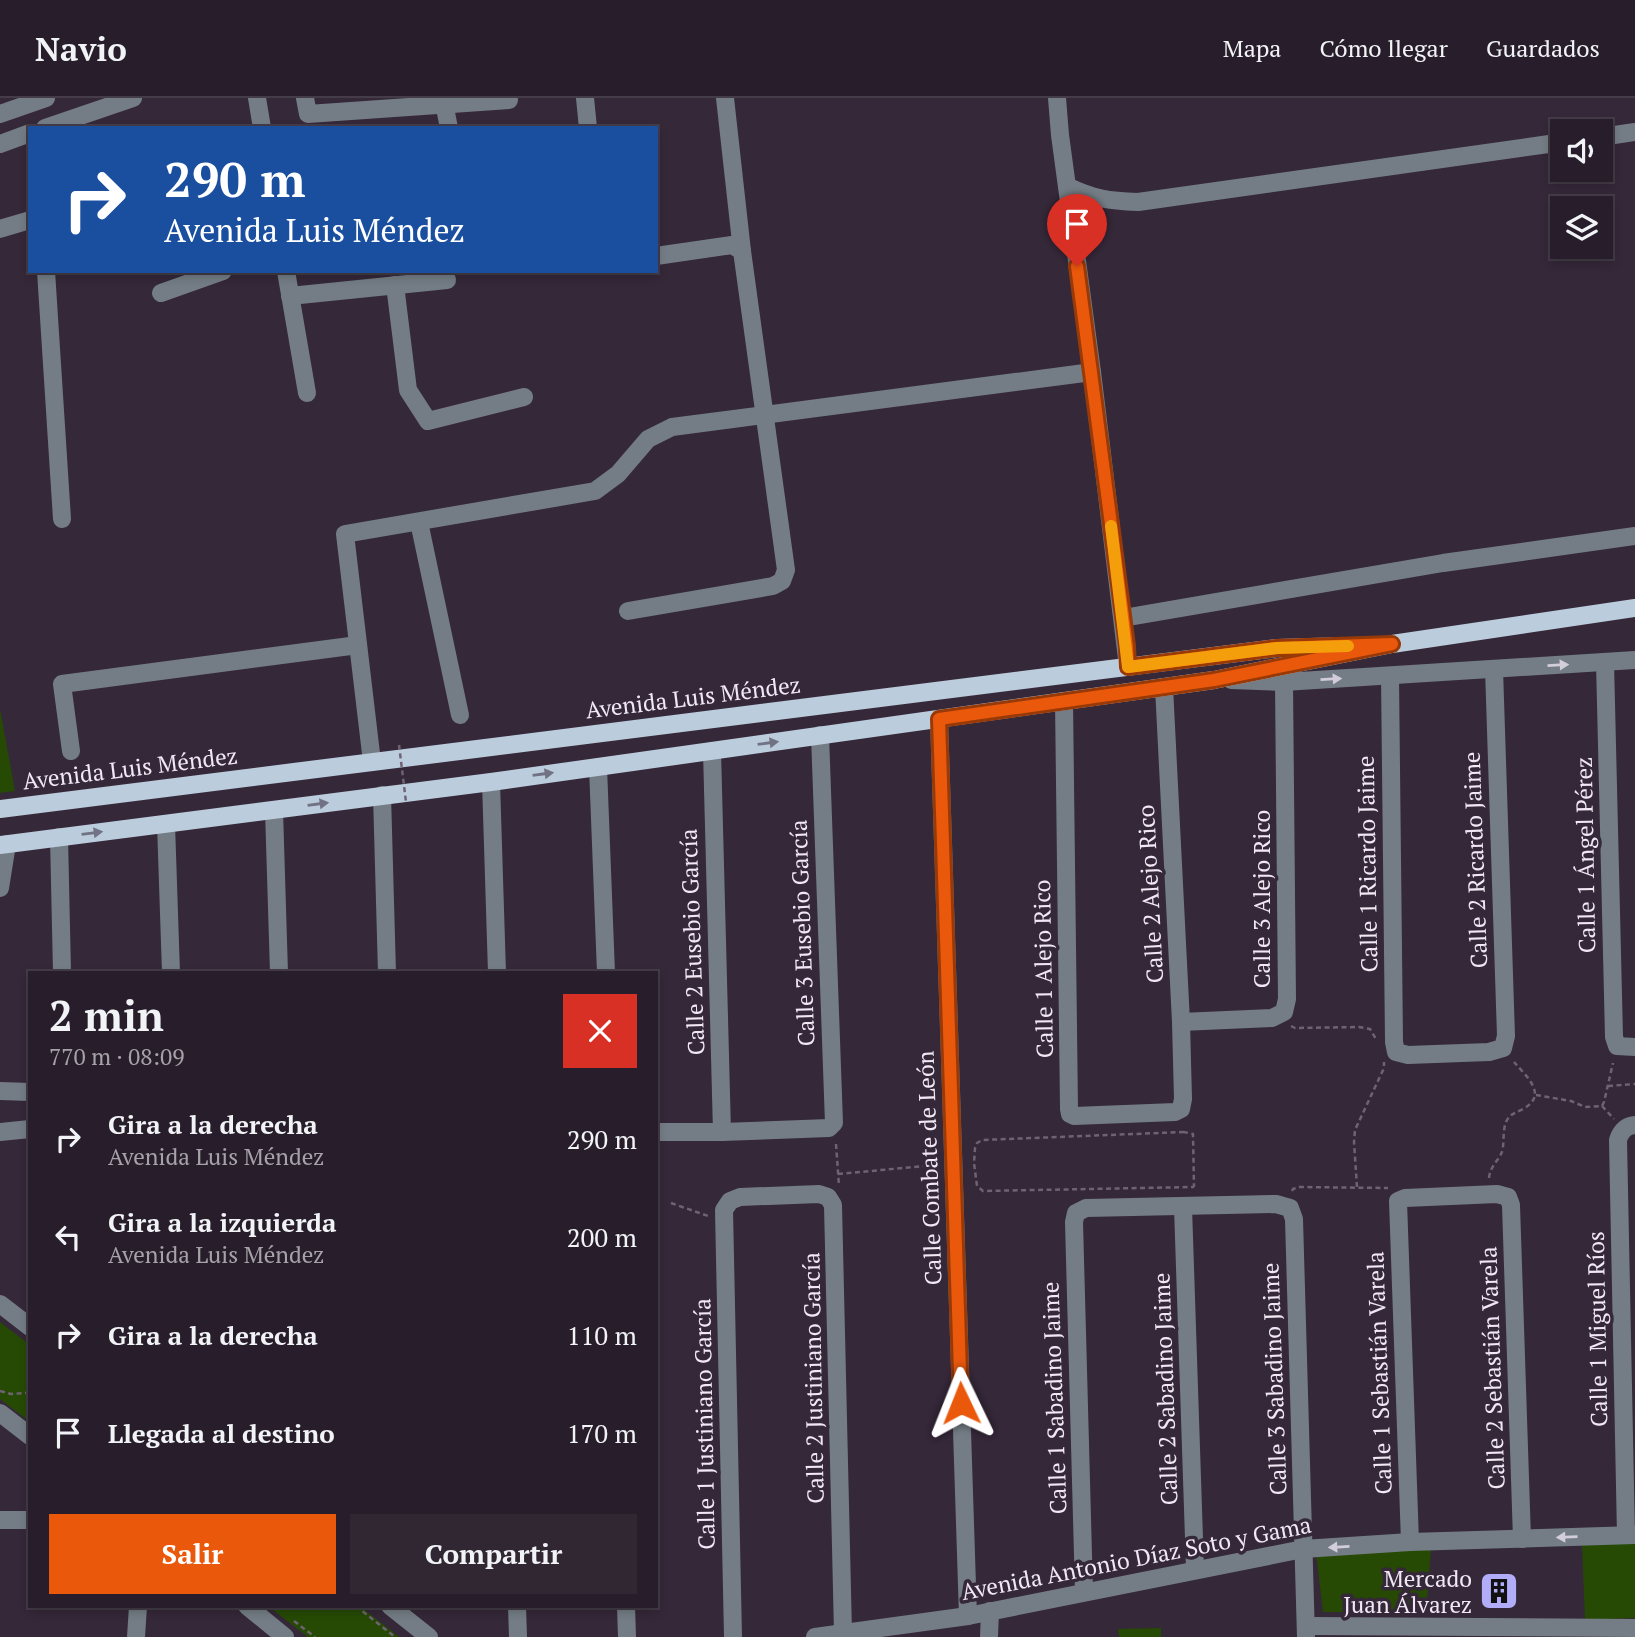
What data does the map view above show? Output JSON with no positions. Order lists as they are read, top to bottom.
{
  "streets": {
    "main road": ["Avenida Luis Méndez"],
    "street": [
      "Calle 1 Ángel Pérez",
      "Calle 2 Ricardo Jaime",
      "Calle 1 Ricardo Jaime",
      "Calle 2 Alejo Rico",
      "Calle 3 Alejo Rico",
      "Calle 3 Eusebio García",
      "Calle 2 Eusebio García",
      "Calle 1 Alejo Rico",
      "Calle Combate de León",
      "Calle 1 Miguel Ríos",
      "Calle 2 Sebastián Varela",
      "Calle 1 Sebastián Varela",
      "Calle 2 Justiniano García",
      "Calle 3 Sabadino Jaime",
      "Calle 2 Sabadino Jaime",
      "Calle 1 Sabadino Jaime",
      "Calle 1 Justiniano García",
      "Avenida Antonio Díaz Soto y Gama"
    ]
  },
  "crossings": [
    ["Avenida Luis Méndez", "Calle 1 Ángel Pérez"],
    ["Avenida Luis Méndez", "Calle 2 Ricardo Jaime"],
    ["Avenida Luis Méndez", "Calle 1 Ricardo Jaime"],
    ["Avenida Luis Méndez", "Calle 2 Alejo Rico"],
    ["Avenida Luis Méndez", "Calle 3 Alejo Rico"],
    ["Avenida Luis Méndez", "Calle 3 Eusebio García"],
    ["Avenida Luis Méndez", "Calle 2 Eusebio García"],
    ["Avenida Luis Méndez", "Calle 1 Alejo Rico"],
    ["Avenida Luis Méndez", "Calle Combate de León"],
    ["Calle 2 Alejo Rico", "Calle 3 Alejo Rico"],
    ["Calle 2 Alejo Rico", "Calle 1 Alejo Rico"],
    ["Calle Combate de León", "Avenida Antonio Díaz Soto y Gama"],
    ["Calle 1 Miguel Ríos", "Avenida Antonio Díaz Soto y Gama"],
    ["Calle 2 Sebastián Varela", "Avenida Antonio Díaz Soto y Gama"],
    ["Calle 1 Sebastián Varela", "Avenida Antonio Díaz Soto y Gama"],
    ["Calle 2 Justiniano García", "Avenida Antonio Díaz Soto y Gama"],
    ["Calle 3 Sabadino Jaime", "Avenida Antonio Díaz Soto y Gama"],
    ["Calle 2 Sabadino Jaime", "Calle 1 Sabadino Jaime"],
    ["Calle 2 Sabadino Jaime", "Avenida Antonio Díaz Soto y Gama"],
    ["Calle 1 Sabadino Jaime", "Avenida Antonio Díaz Soto y Gama"]
  ],
  "places": {
    "building": ["Mercado Juan Álvarez"]
  },
  "page": {
    "header": "Navio",
    "nav": ["Mapa", "Cómo llegar", "Guardados"],
    "turn": ["290 m", "Avenida Luis Méndez"],
    "heading": ["2 min", "770 m · 08:09"],
    "list": [
      {
        "name": "Gira a la derecha",
        "note": "Avenida Luis Méndez",
        "value": "290 m"
      },
      {
        "name": "Gira a la izquierda",
        "note": "Avenida Luis Méndez",
        "value": "200 m"
      },
      {
        "name": "Gira a la derecha",
        "value": "110 m"
      },
      {
        "name": "Llegada al destino",
        "value": "170 m"
      }
    ],
    "buttons": ["Salir", "Compartir"]
  }
}
